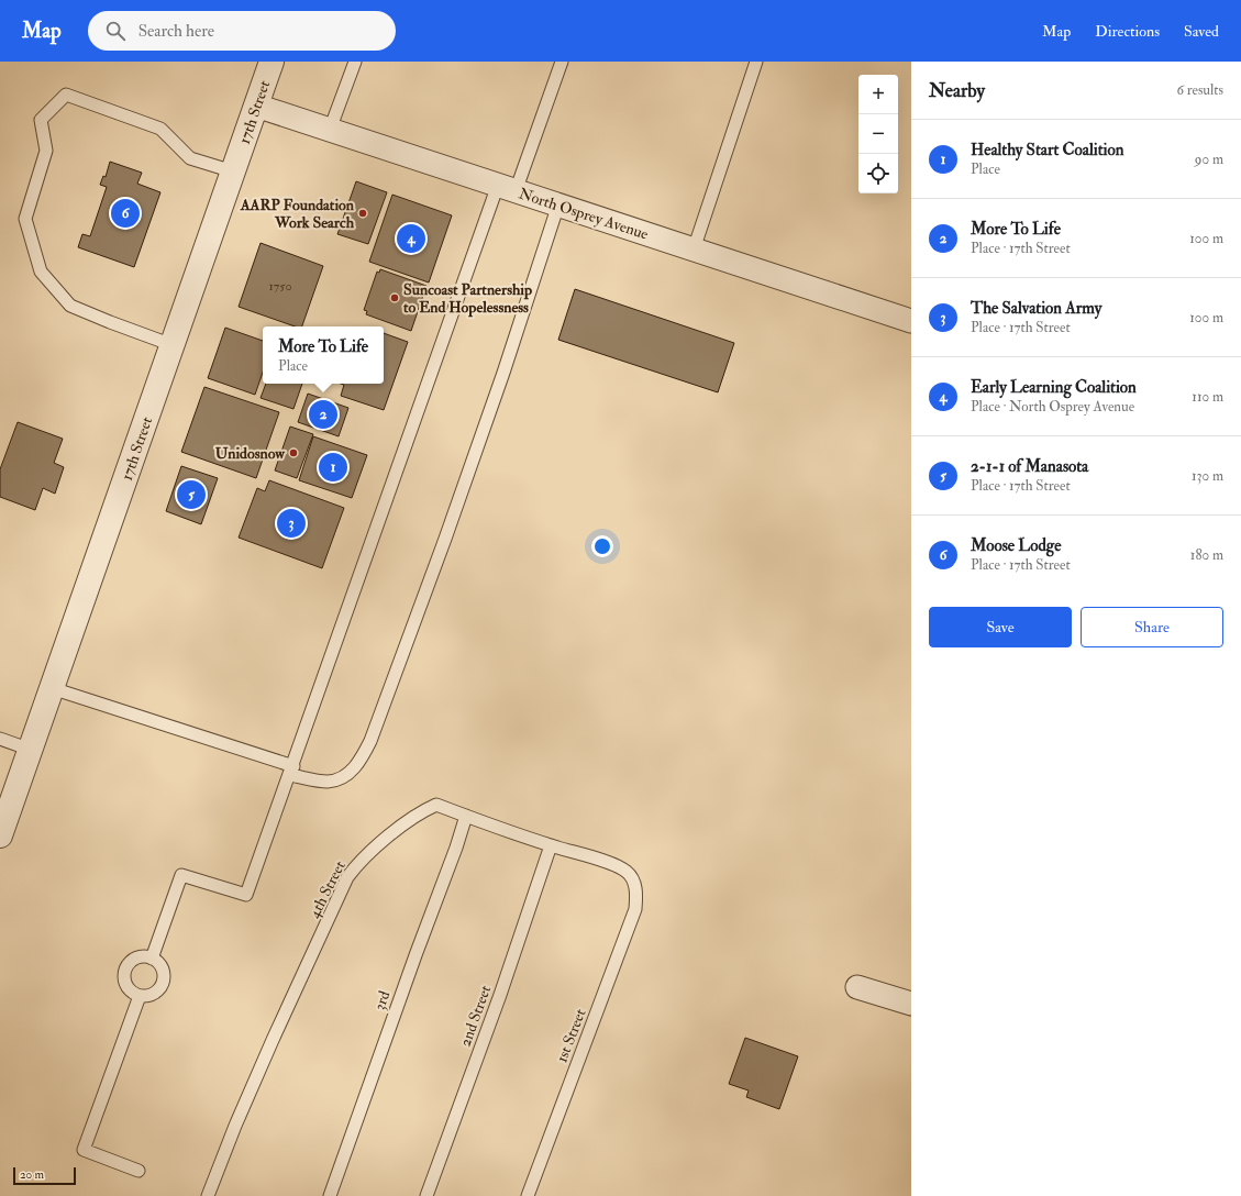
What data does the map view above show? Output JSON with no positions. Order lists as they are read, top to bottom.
{
  "streets": {
    "street": ["17th Street", "North Osprey Avenue"],
    "lane": [
      "4th Street",
      "3rd",
      "2nd Street",
      "1st Street"
    ]
  },
  "crossings": [
    ["17th Street", "North Osprey Avenue"],
    ["4th Street", "3rd"],
    ["4th Street", "2nd Street"],
    ["4th Street", "1st Street"]
  ],
  "places": ["AARP Foundation Work Search", "Suncoast Partnership to End Hopelessness", "Unidosnow"],
  "house_numbers": ["1750"],
  "scale_bar": "20 m",
  "page": {
    "header": "Map",
    "search": "Search here",
    "nav": ["Map", "Directions", "Saved"],
    "heading": ["Nearby", "6 results"],
    "map_buttons": ["+", "−"],
    "list": [
      {
        "mark": "1",
        "name": "Healthy Start Coalition",
        "note": "Place",
        "value": "90 m"
      },
      {
        "mark": "2",
        "name": "More To Life",
        "note": "Place · 17th Street",
        "value": "100 m"
      },
      {
        "mark": "3",
        "name": "The Salvation Army",
        "note": "Place · 17th Street",
        "value": "100 m"
      },
      {
        "mark": "4",
        "name": "Early Learning Coalition",
        "note": "Place · North Osprey Avenue",
        "value": "110 m"
      },
      {
        "mark": "5",
        "name": "2-1-1 of Manasota",
        "note": "Place · 17th Street",
        "value": "130 m"
      },
      {
        "mark": "6",
        "name": "Moose Lodge",
        "note": "Place · 17th Street",
        "value": "180 m"
      }
    ],
    "pins": [
      "6",
      "4",
      "2",
      "1",
      "5",
      "3"
    ],
    "popup": ["More To Life", "Place"],
    "buttons": ["Save", "Share"],
    "scale": "20 m"
  }
}
